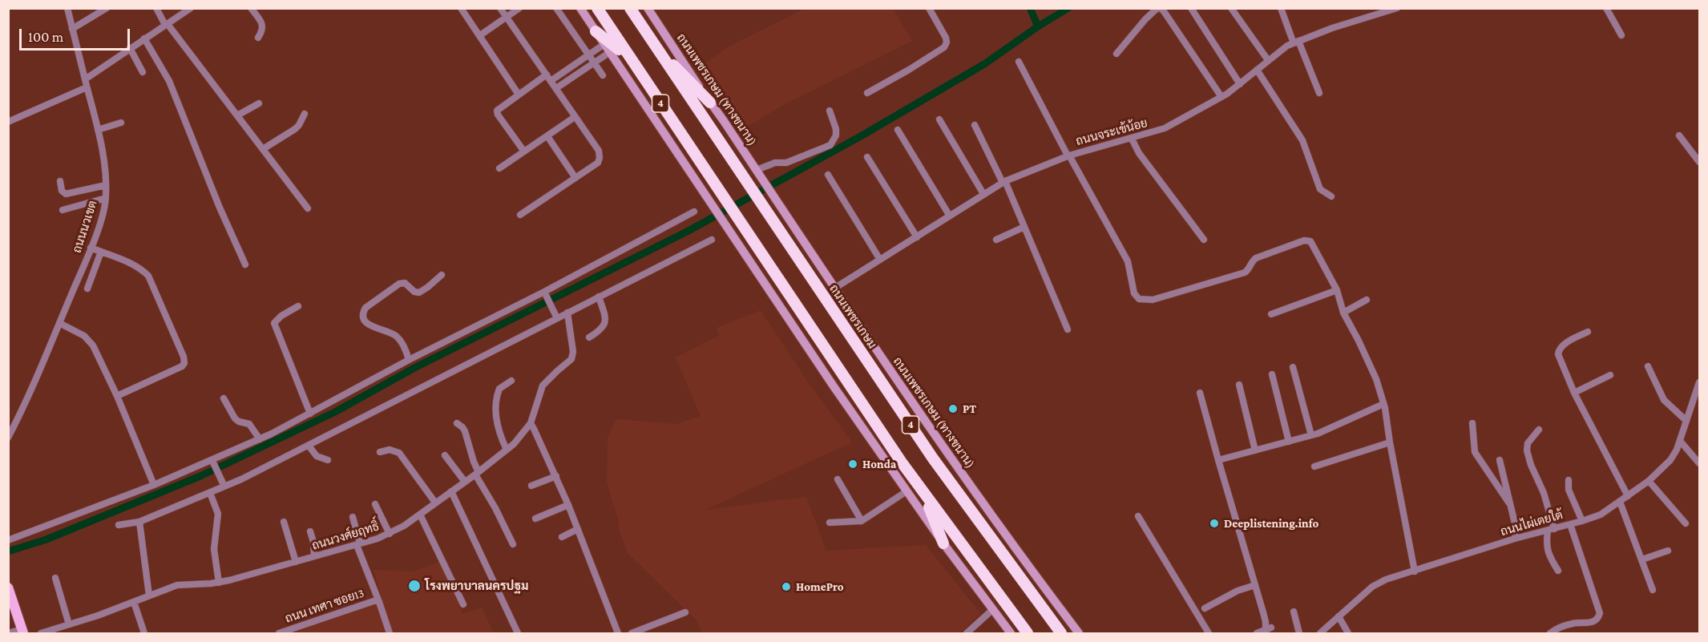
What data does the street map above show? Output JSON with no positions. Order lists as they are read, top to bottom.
{
  "streets": {
    "highway": ["4", "ถนนเพชรเกษม"],
    "main road": ["ถนนเพชรเกษม (ทางขนาน)"],
    "street": [
      "ถนนจระเข้น้อย",
      "ถนนนวเขต",
      "ถนนไผ่เตยใต้",
      "ถนนวงศ์ยฤทธิ์",
      "ถนน เทศา ซอย13"
    ]
  },
  "crossings": [
    ["ถนนเพชรเกษม (ทางขนาน)", "ถนนจระเข้น้อย"]
  ],
  "places": [
    "PT",
    "Honda",
    "Deeplistening.info",
    "โรงพยาบาลนครปฐม",
    "HomePro"
  ],
  "scale_bar": "100 m"
}
